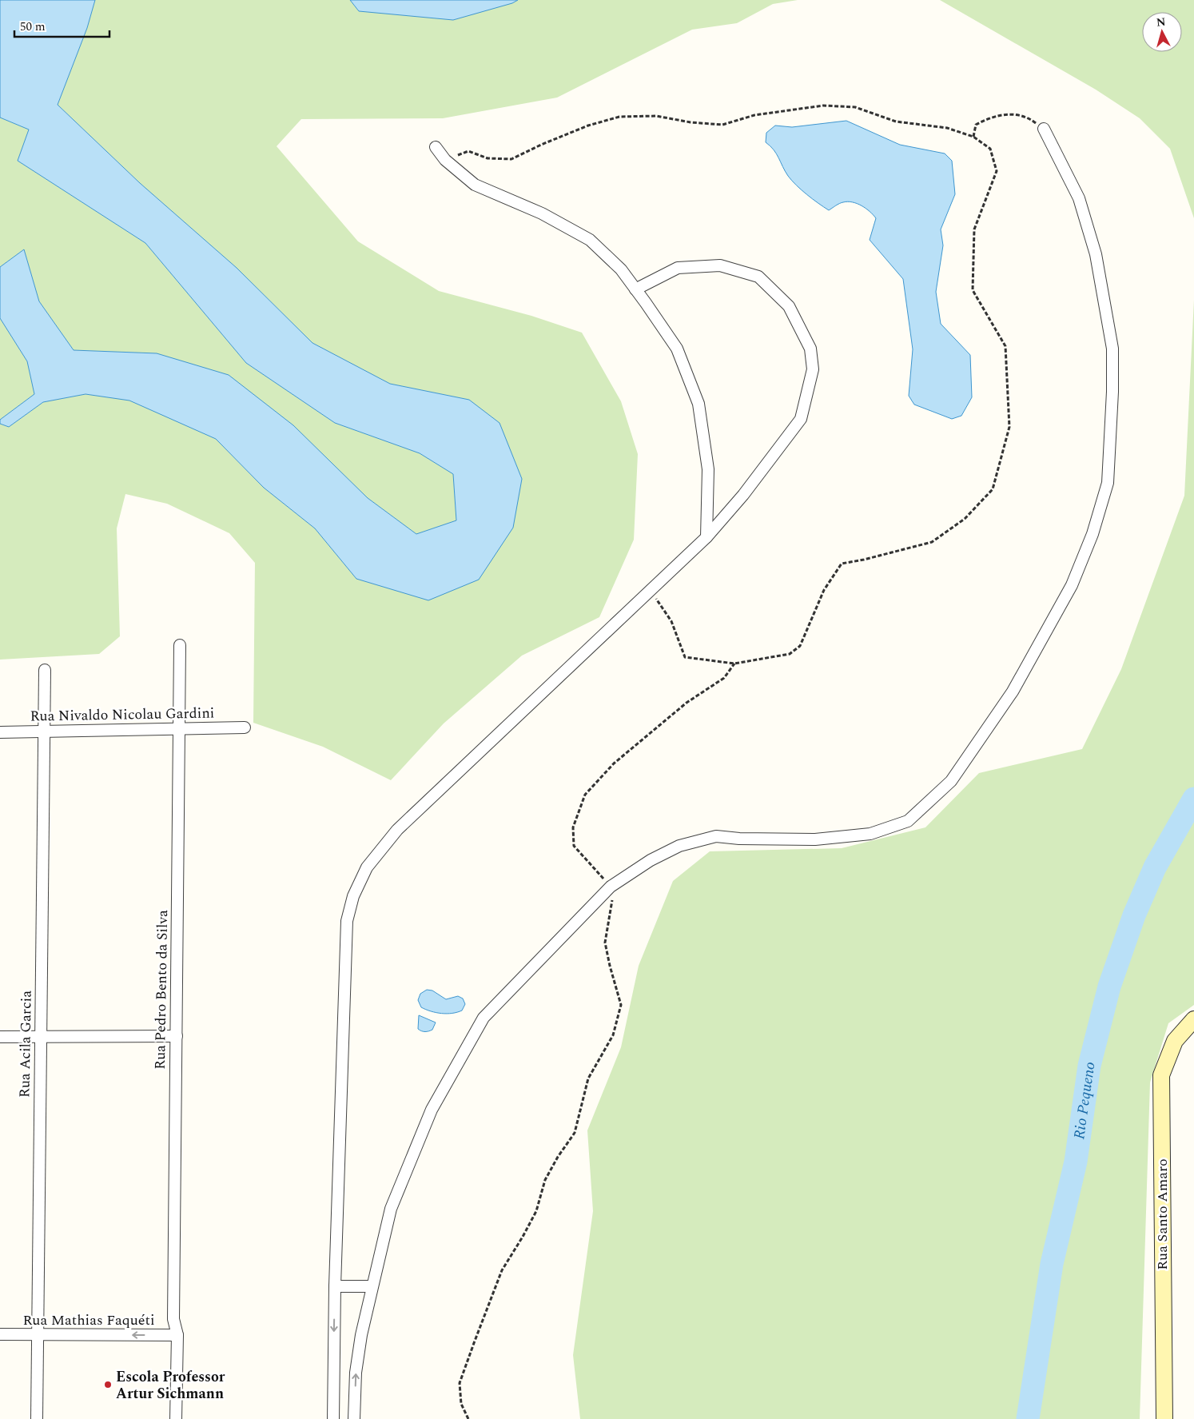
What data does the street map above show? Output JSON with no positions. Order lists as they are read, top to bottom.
{
  "streets": {
    "main road": ["Rua Santo Amaro"],
    "street": [
      "Rua Nivaldo Nicolau Gardini",
      "Rua Pedro Bento da Silva",
      "Rua Acila Garcia",
      "Rua Mathias Faquéti"
    ]
  },
  "crossings": [
    ["Rua Nivaldo Nicolau Gardini", "Rua Pedro Bento da Silva"],
    ["Rua Nivaldo Nicolau Gardini", "Rua Acila Garcia"],
    ["Rua Pedro Bento da Silva", "Rua Mathias Faquéti"],
    ["Rua Acila Garcia", "Rua Mathias Faquéti"]
  ],
  "one_way": ["Rua Mathias Faquéti"],
  "water": ["Rio Pequeno"],
  "places": ["Escola Professor Artur Sichmann"],
  "scale_bar": "50 m",
  "north": "top"
}
